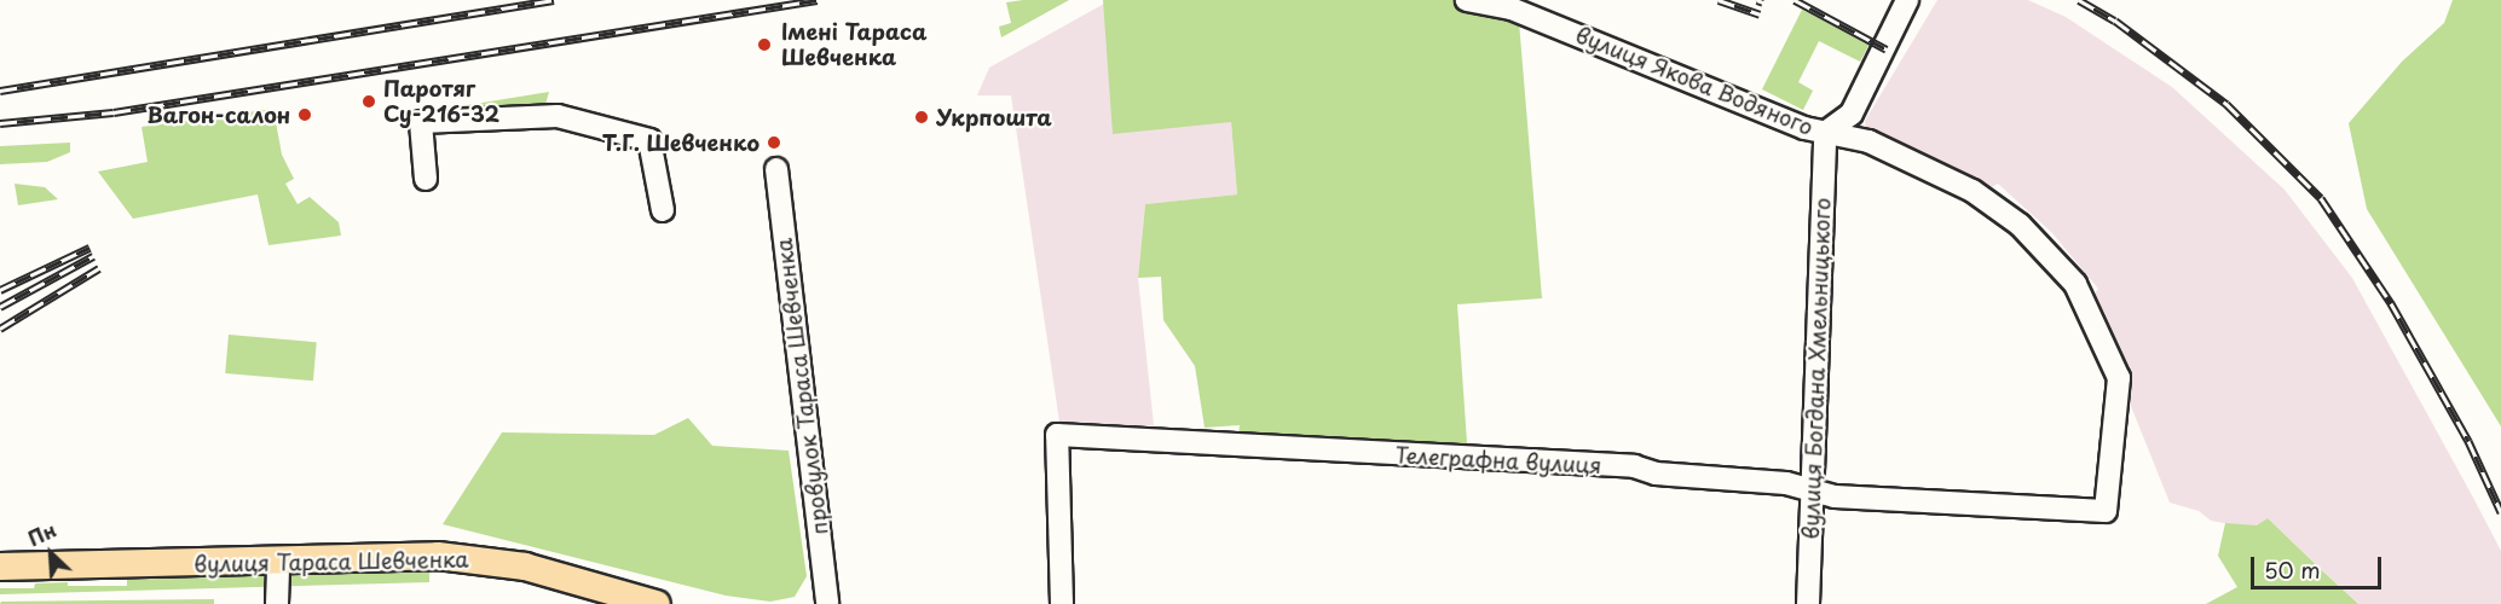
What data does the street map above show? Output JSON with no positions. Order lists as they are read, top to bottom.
{
  "streets": {
    "main road": ["вулиця Тараса Шевченка"],
    "street": [
      "вулиця Якова Водяного",
      "вулиця Богдана Хмельницького",
      "провулок Тараса Шевченка",
      "Телеграфна вулиця"
    ]
  },
  "crossings": [
    ["вулиця Якова Водяного", "вулиця Богдана Хмельницького"],
    ["вулиця Якова Водяного", "Телеграфна вулиця"],
    ["вулиця Богдана Хмельницького", "Телеграфна вулиця"]
  ],
  "places": [
    "Імені Тараса Шевченка",
    "Паротяг Су-216-32",
    "Вагон-салон",
    "Укрпошта",
    "Т.Г. Шевченко"
  ],
  "scale_bar": "50 m",
  "north": "top left"
}
